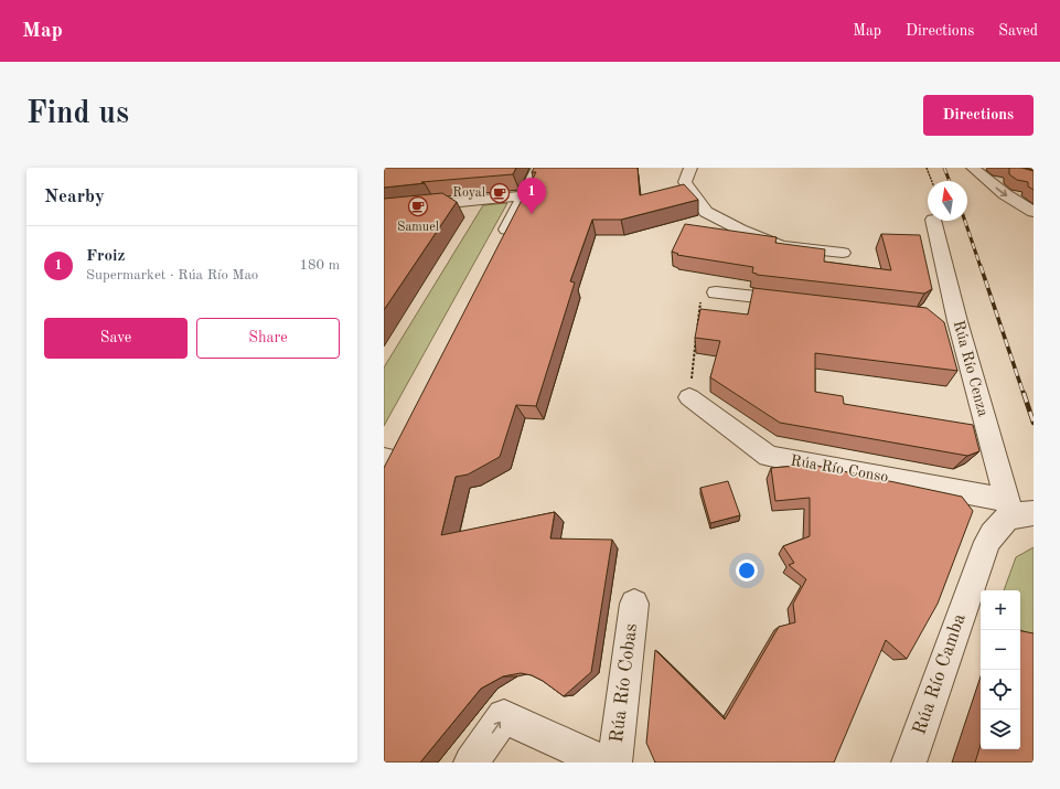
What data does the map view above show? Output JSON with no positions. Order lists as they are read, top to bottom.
{
  "streets": {
    "street": [
      "Rúa Río Cenza",
      "Rúa Río Conso",
      "Rúa Río Camba",
      "Rúa Río Cobas"
    ]
  },
  "crossings": [
    ["Rúa Río Cenza", "Rúa Río Conso"],
    ["Rúa Río Cenza", "Rúa Río Camba"],
    ["Rúa Río Conso", "Rúa Río Camba"]
  ],
  "places": {
    "cafe": ["Royal", "Samuel"]
  },
  "north": "top",
  "page": {
    "header": "Map",
    "nav": ["Map", "Directions", "Saved"],
    "buttons": [
      "Directions",
      ["Save", "Share"]
    ],
    "title": "Find us",
    "heading": "Nearby",
    "pins": "1",
    "list": [
      {
        "mark": "1",
        "name": "Froiz",
        "note": "Supermarket · Rúa Río Mao",
        "value": "180 m"
      }
    ],
    "map_buttons": ["+", "−"]
  }
}
